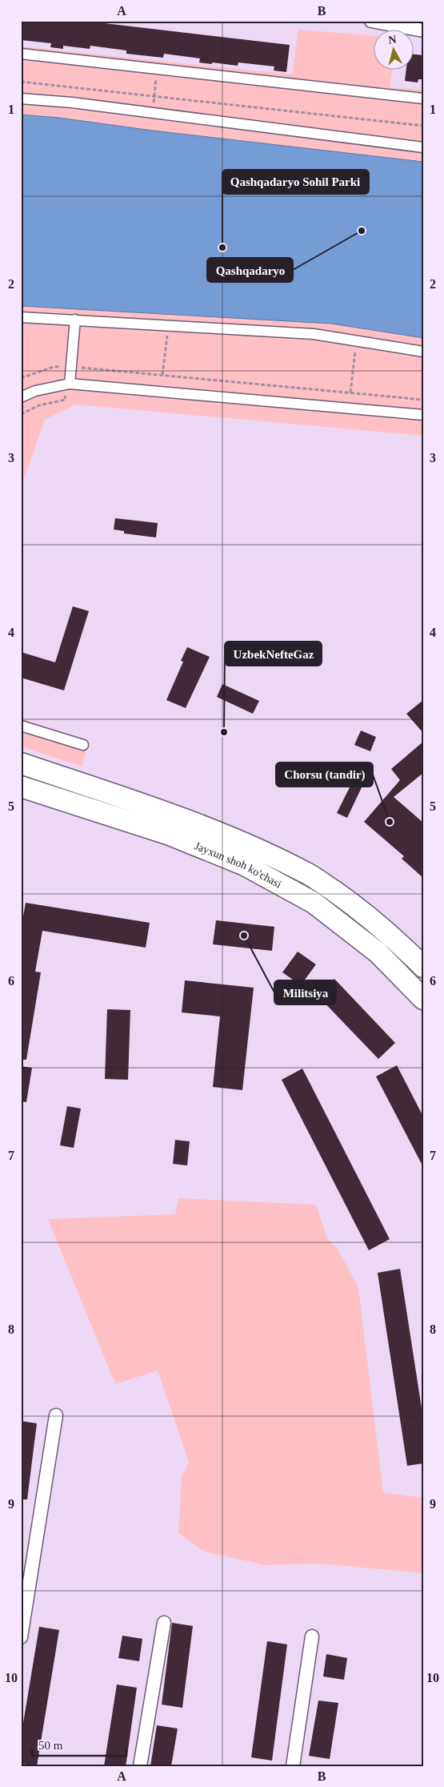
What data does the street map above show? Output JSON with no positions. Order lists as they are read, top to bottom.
{
  "streets": {
    "highway": ["Jayxun shoh ko'chasi"]
  },
  "places": [
    "Qashqadaryo",
    "Qashqadaryo Sohil Parki",
    "UzbekNefteGaz",
    "Chorsu (tandir)",
    "Militsiya"
  ],
  "scale_bar": "50 m",
  "north": "top",
  "grid": {
    "columns": ["A", "B"],
    "rows": [
      "1",
      "2",
      "3",
      "4",
      "5",
      "6",
      "7",
      "8",
      "9",
      "10"
    ]
  }
}
